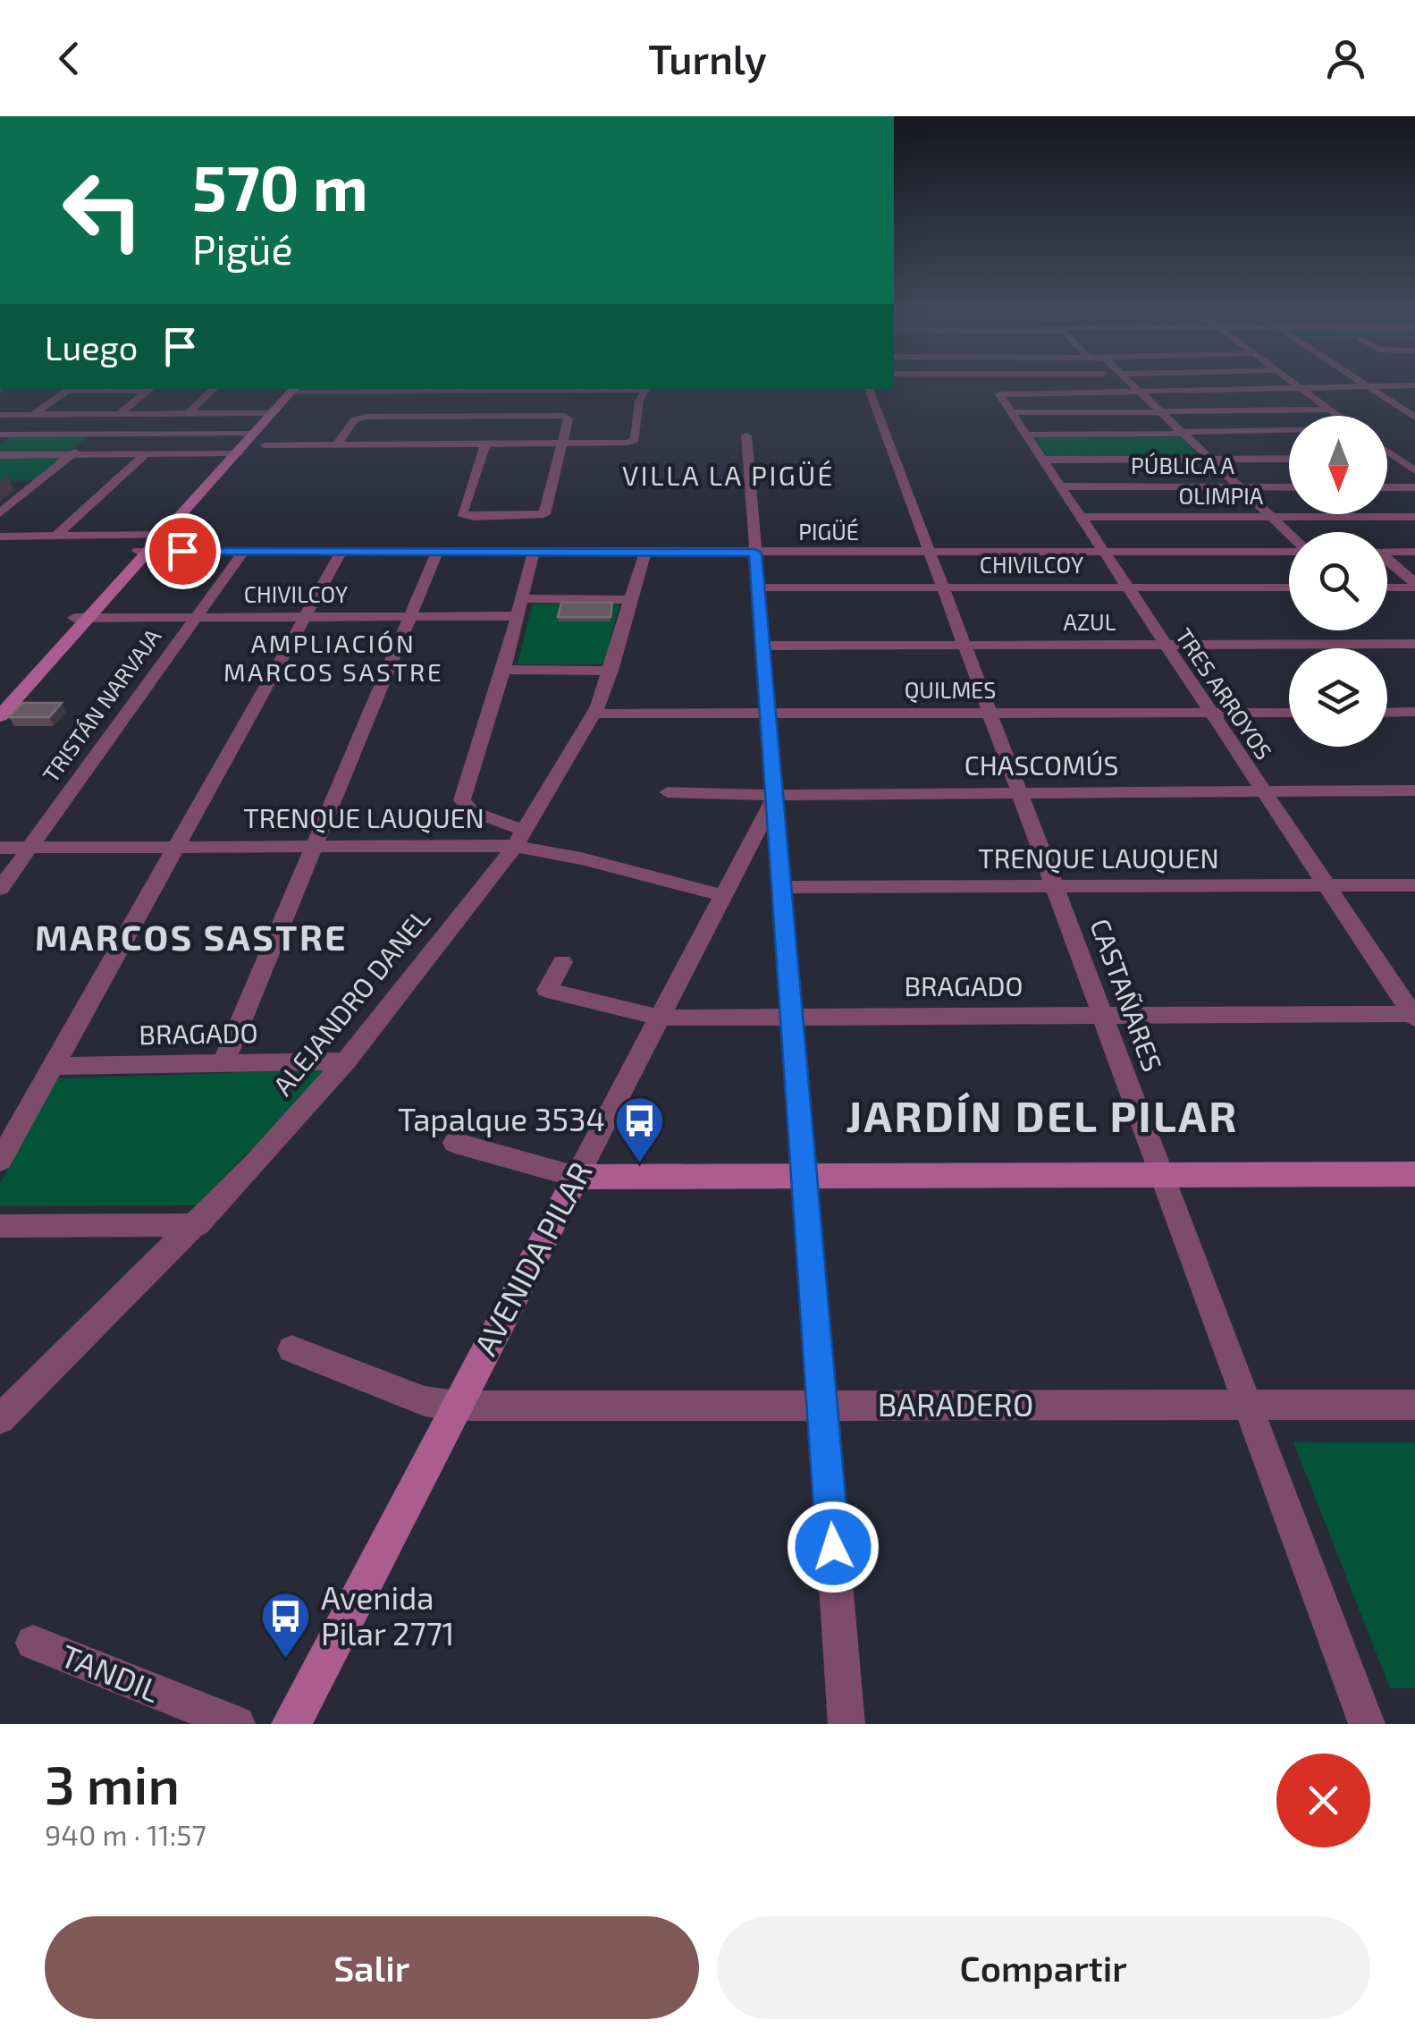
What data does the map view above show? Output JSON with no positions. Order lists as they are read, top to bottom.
{
  "streets": {
    "main road": ["AVENIDA PILAR"],
    "street": [
      "PÚBLICA A",
      "OLIMPIA",
      "PIGÜÉ",
      "CHIVILCOY",
      "AZUL",
      "QUILMES",
      "TRES ARROYOS",
      "TRISTÁN NARVAJA",
      "CHASCOMÚS",
      "TRENQUE LAUQUEN",
      "BRAGADO",
      "CASTAÑARES",
      "ALEJANDRO DANEL",
      "BARADERO",
      "TANDIL"
    ]
  },
  "crossings": [
    ["PÚBLICA A", "TRES ARROYOS"],
    ["OLIMPIA", "TRES ARROYOS"],
    ["PIGÜÉ", "TRES ARROYOS"],
    ["PIGÜÉ", "TRISTÁN NARVAJA"],
    ["PIGÜÉ", "CASTAÑARES"],
    ["PIGÜÉ", "ALEJANDRO DANEL"],
    ["CHIVILCOY", "TRES ARROYOS"],
    ["CHIVILCOY", "TRISTÁN NARVAJA"],
    ["CHIVILCOY", "CASTAÑARES"],
    ["AZUL", "TRES ARROYOS"],
    ["AZUL", "CASTAÑARES"],
    ["QUILMES", "TRES ARROYOS"],
    ["QUILMES", "CASTAÑARES"],
    ["QUILMES", "ALEJANDRO DANEL"],
    ["TRES ARROYOS", "CHASCOMÚS"],
    ["TRES ARROYOS", "TRENQUE LAUQUEN"],
    ["TRES ARROYOS", "BRAGADO"],
    ["TRISTÁN NARVAJA", "TRENQUE LAUQUEN"],
    ["CHASCOMÚS", "CASTAÑARES"],
    ["CHASCOMÚS", "AVENIDA PILAR"],
    ["TRENQUE LAUQUEN", "CASTAÑARES"],
    ["TRENQUE LAUQUEN", "ALEJANDRO DANEL"],
    ["TRENQUE LAUQUEN", "AVENIDA PILAR"],
    ["BRAGADO", "CASTAÑARES"],
    ["BRAGADO", "ALEJANDRO DANEL"],
    ["BRAGADO", "AVENIDA PILAR"],
    ["CASTAÑARES", "BARADERO"],
    ["AVENIDA PILAR", "BARADERO"]
  ],
  "districts": [
    "VILLA LA PIGÜÉ",
    "AMPLIACIÓN MARCOS SASTRE",
    "MARCOS SASTRE",
    "JARDÍN DEL PILAR"
  ],
  "places": {
    "bus stop": ["Tapalque 3534", "Avenida Pilar 2771"]
  },
  "north": "bottom",
  "page": {
    "header": "Turnly",
    "turn": ["570 m", "Pigüé"],
    "then": "Luego",
    "heading": ["3 min", "940 m · 11:57"],
    "buttons": ["Salir", "Compartir"]
  }
}
